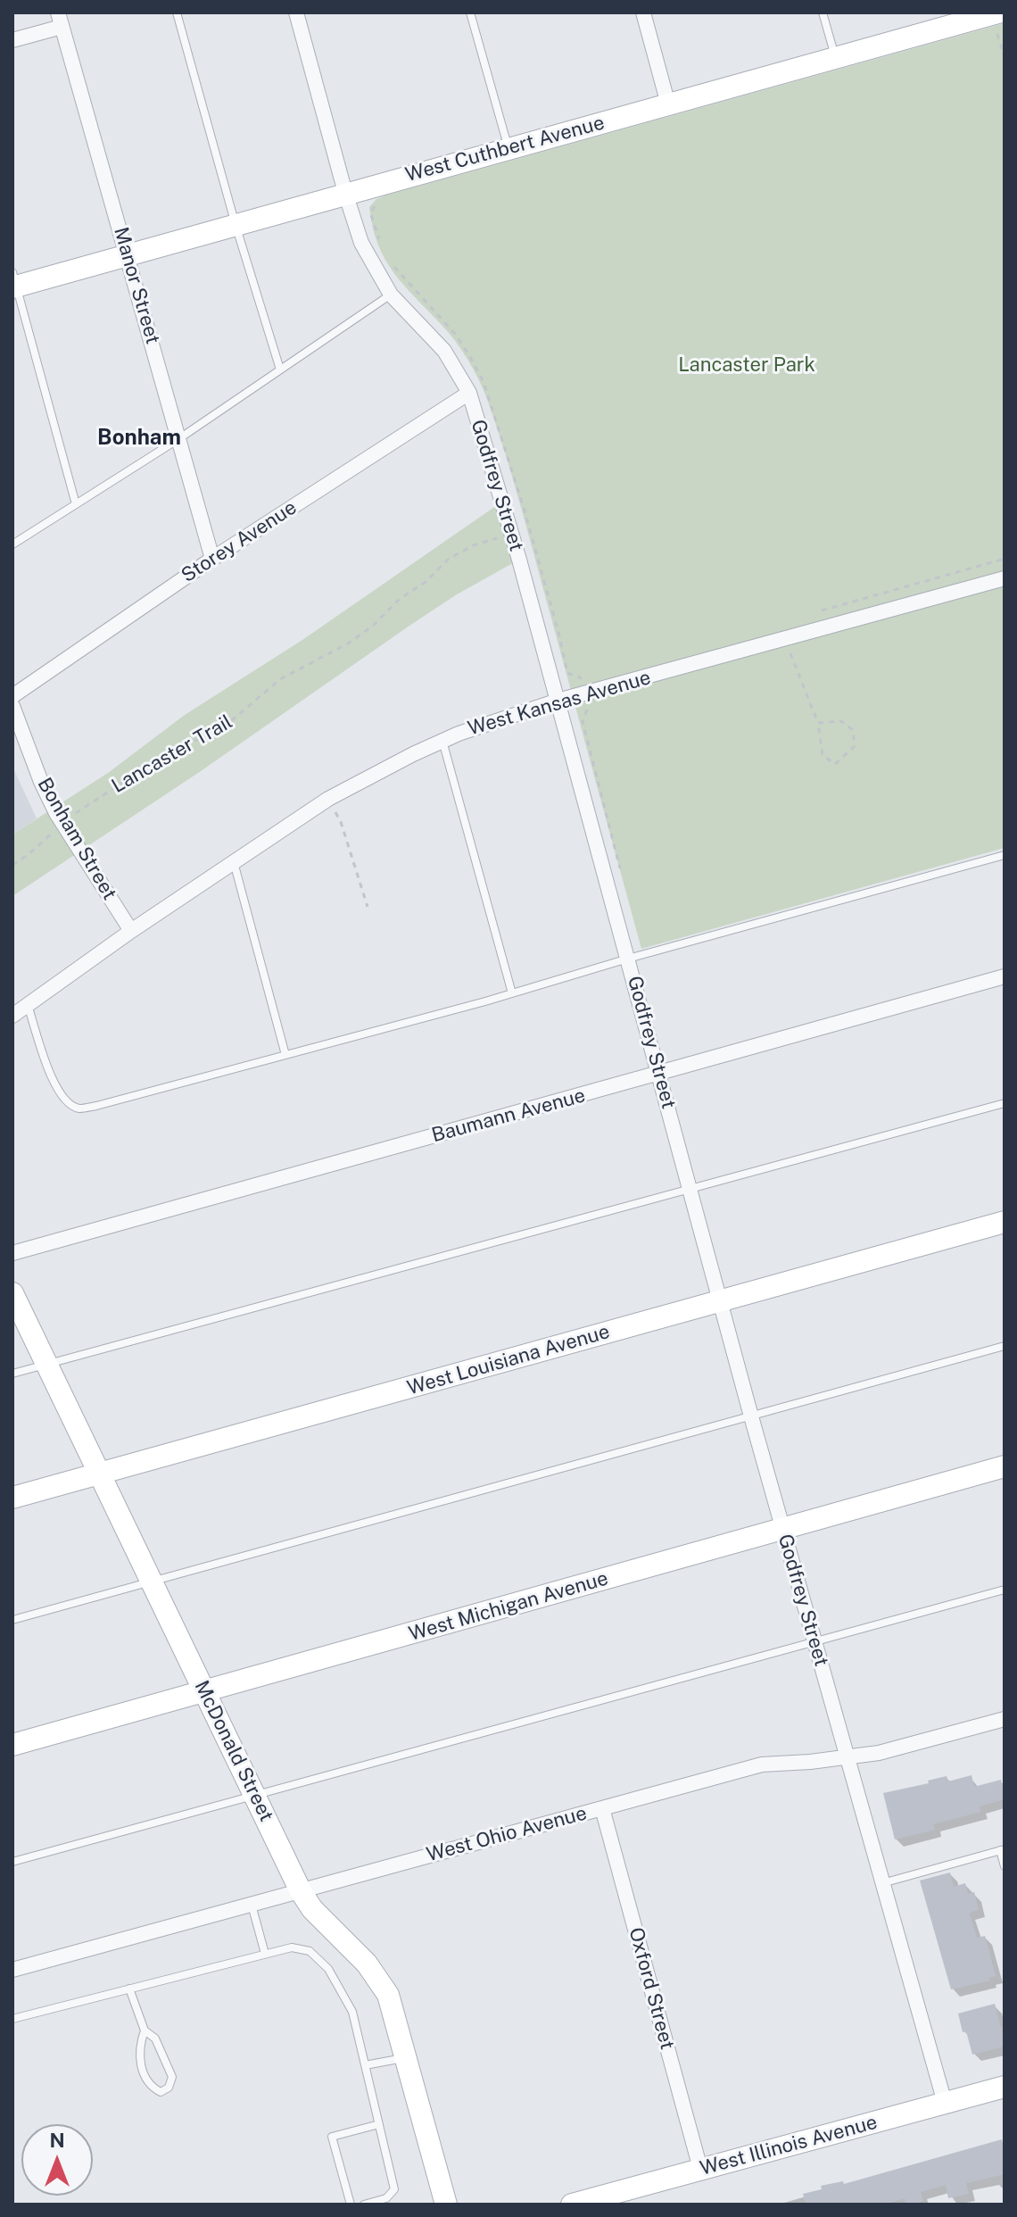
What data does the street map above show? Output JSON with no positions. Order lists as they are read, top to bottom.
{
  "streets": {
    "street": [
      "West Cuthbert Avenue",
      "Manor Street",
      "Godfrey Street",
      "Storey Avenue",
      "West Kansas Avenue",
      "Bonham Street",
      "Baumann Avenue",
      "West Louisiana Avenue",
      "West Michigan Avenue",
      "McDonald Street",
      "West Ohio Avenue",
      "Oxford Street",
      "West Illinois Avenue"
    ],
    "path": ["Lancaster Trail"]
  },
  "crossings": [
    ["West Cuthbert Avenue", "Manor Street"],
    ["West Cuthbert Avenue", "Godfrey Street"],
    ["Manor Street", "Storey Avenue"],
    ["Godfrey Street", "Storey Avenue"],
    ["Godfrey Street", "West Kansas Avenue"],
    ["Godfrey Street", "Lancaster Trail"],
    ["Godfrey Street", "Baumann Avenue"],
    ["Godfrey Street", "West Louisiana Avenue"],
    ["Godfrey Street", "West Michigan Avenue"],
    ["Godfrey Street", "West Ohio Avenue"],
    ["Godfrey Street", "West Illinois Avenue"],
    ["West Kansas Avenue", "Bonham Street"],
    ["Lancaster Trail", "Bonham Street"],
    ["West Louisiana Avenue", "McDonald Street"],
    ["West Michigan Avenue", "McDonald Street"],
    ["McDonald Street", "West Ohio Avenue"],
    ["West Ohio Avenue", "Oxford Street"],
    ["Oxford Street", "West Illinois Avenue"]
  ],
  "districts": ["Bonham"],
  "parks": ["Lancaster Park"],
  "north": "top"
}
